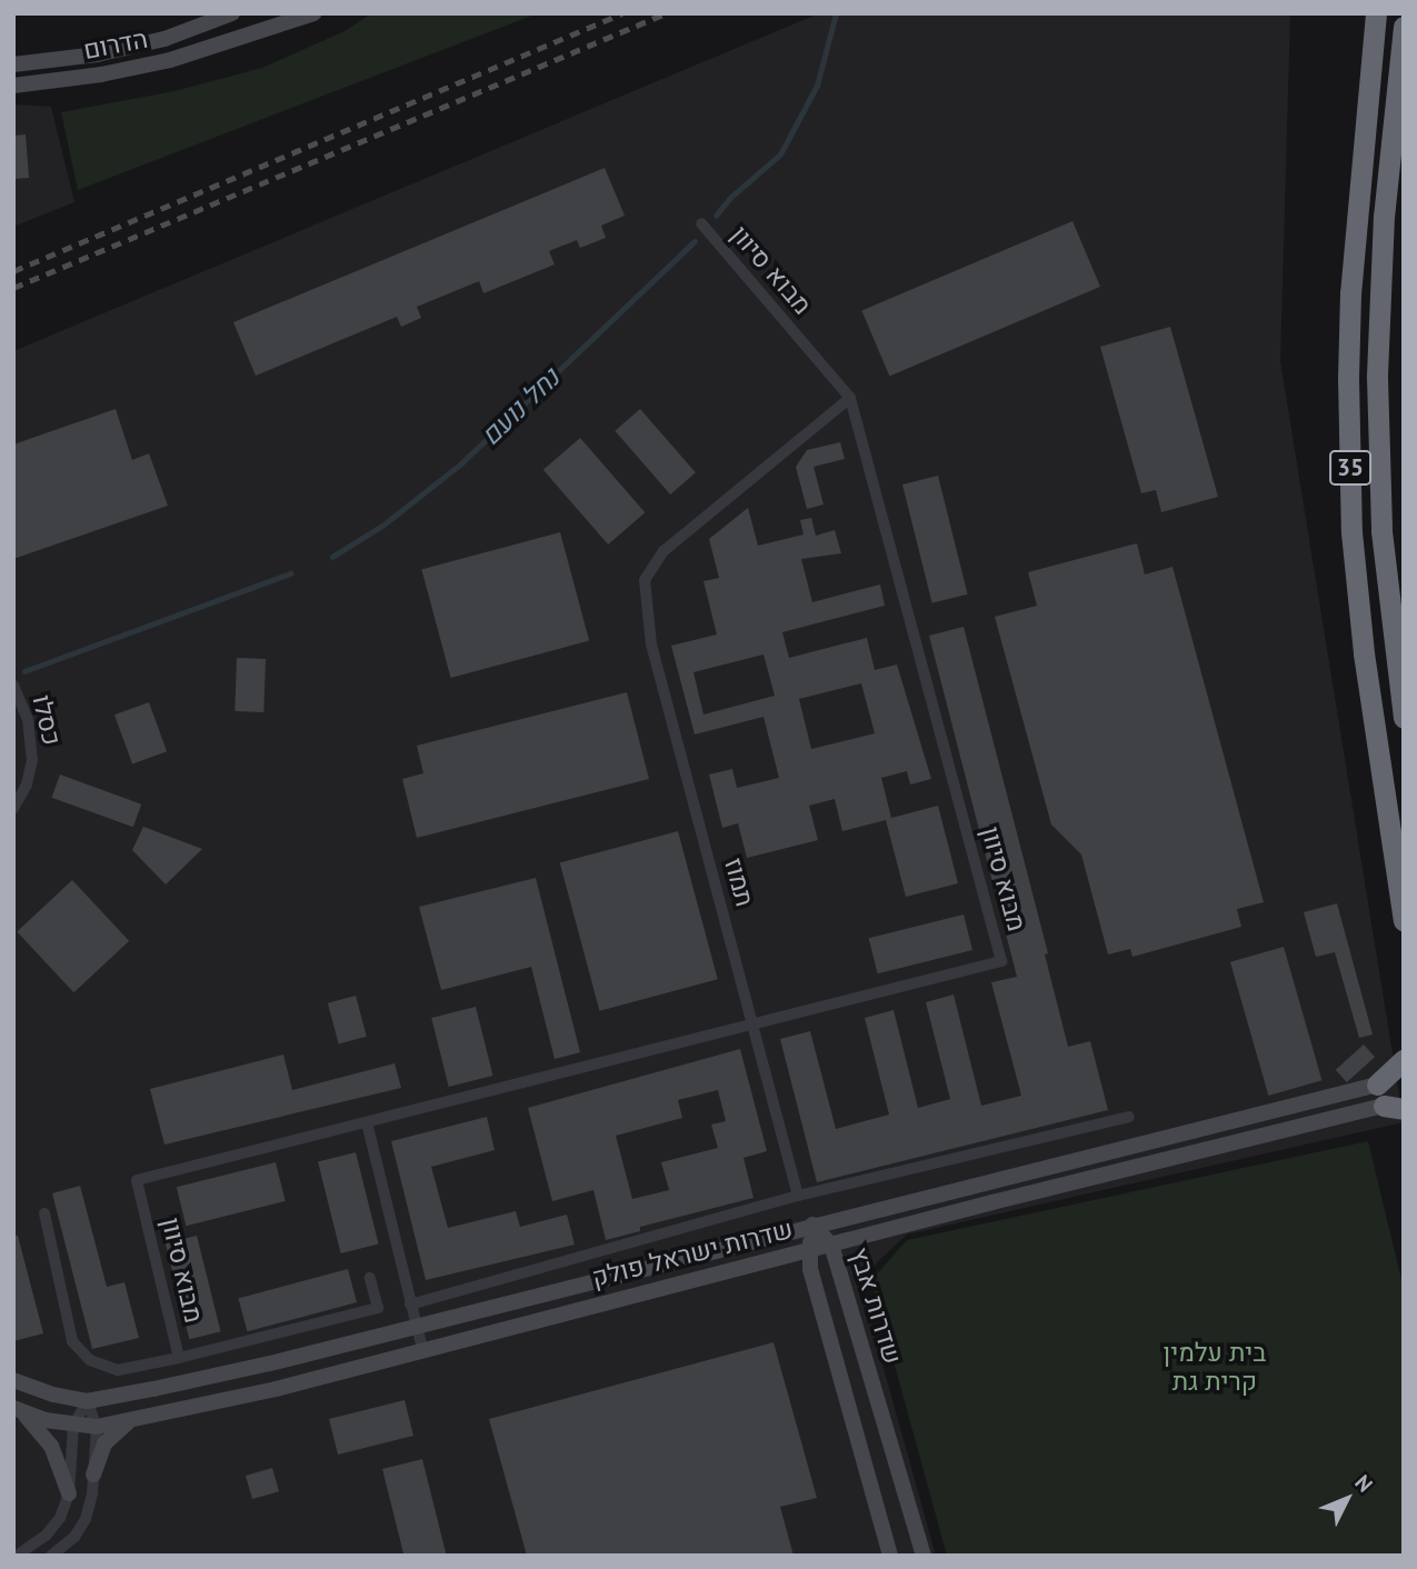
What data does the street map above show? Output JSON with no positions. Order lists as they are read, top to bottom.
{
  "streets": {
    "highway": ["35"],
    "street": [
      "הדרום",
      "מבוא סיוון",
      "כסלו",
      "תמוז",
      "שדרות ישראל פולק",
      "שדרות אבץ"
    ]
  },
  "crossings": [
    ["מבוא סיוון", "תמוז"],
    ["שדרות ישראל פולק", "שדרות אבץ"]
  ],
  "water": ["נחל נועם"],
  "parks": ["בית עלמין קרית גת"],
  "north": "top right"
}
